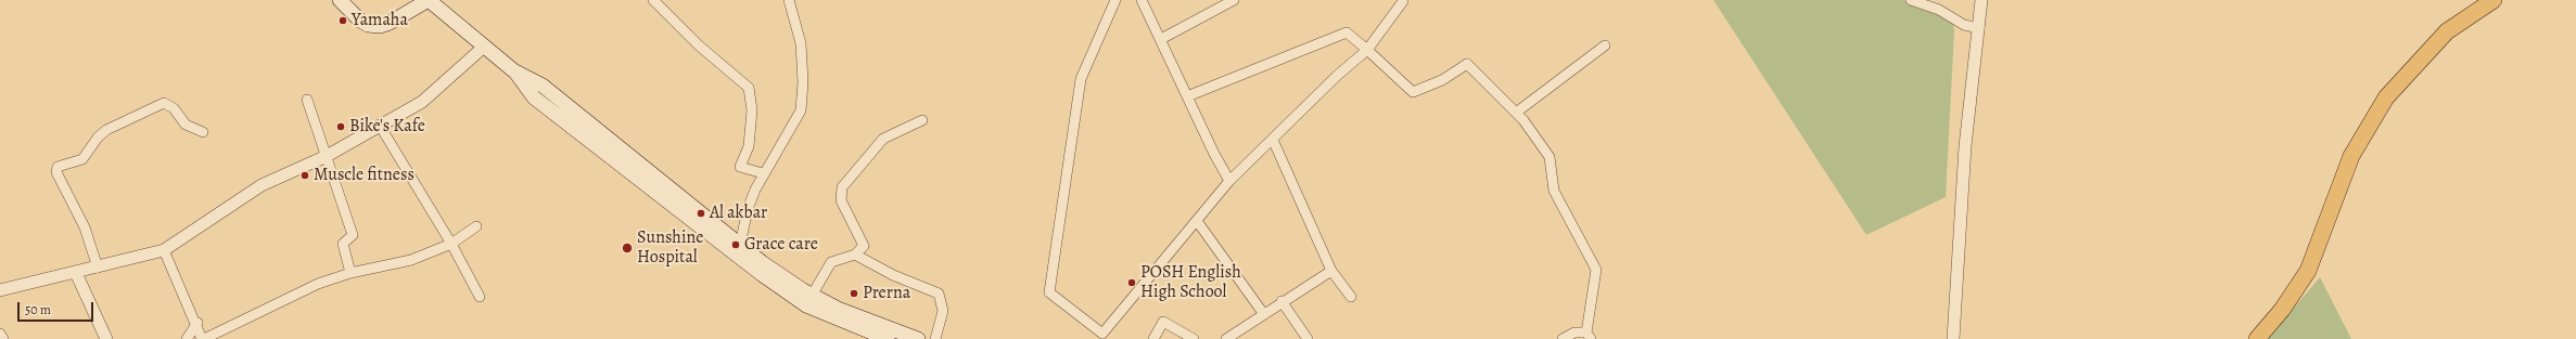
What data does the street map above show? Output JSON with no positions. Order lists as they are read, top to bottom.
{
  "places": [
    "Yamaha",
    "Bike's Kafe",
    "Muscle fitness",
    "Al akbar",
    "Grace care",
    "Sunshine Hospital",
    "POSH English High School",
    "Prerna"
  ],
  "scale_bar": "50 m"
}
